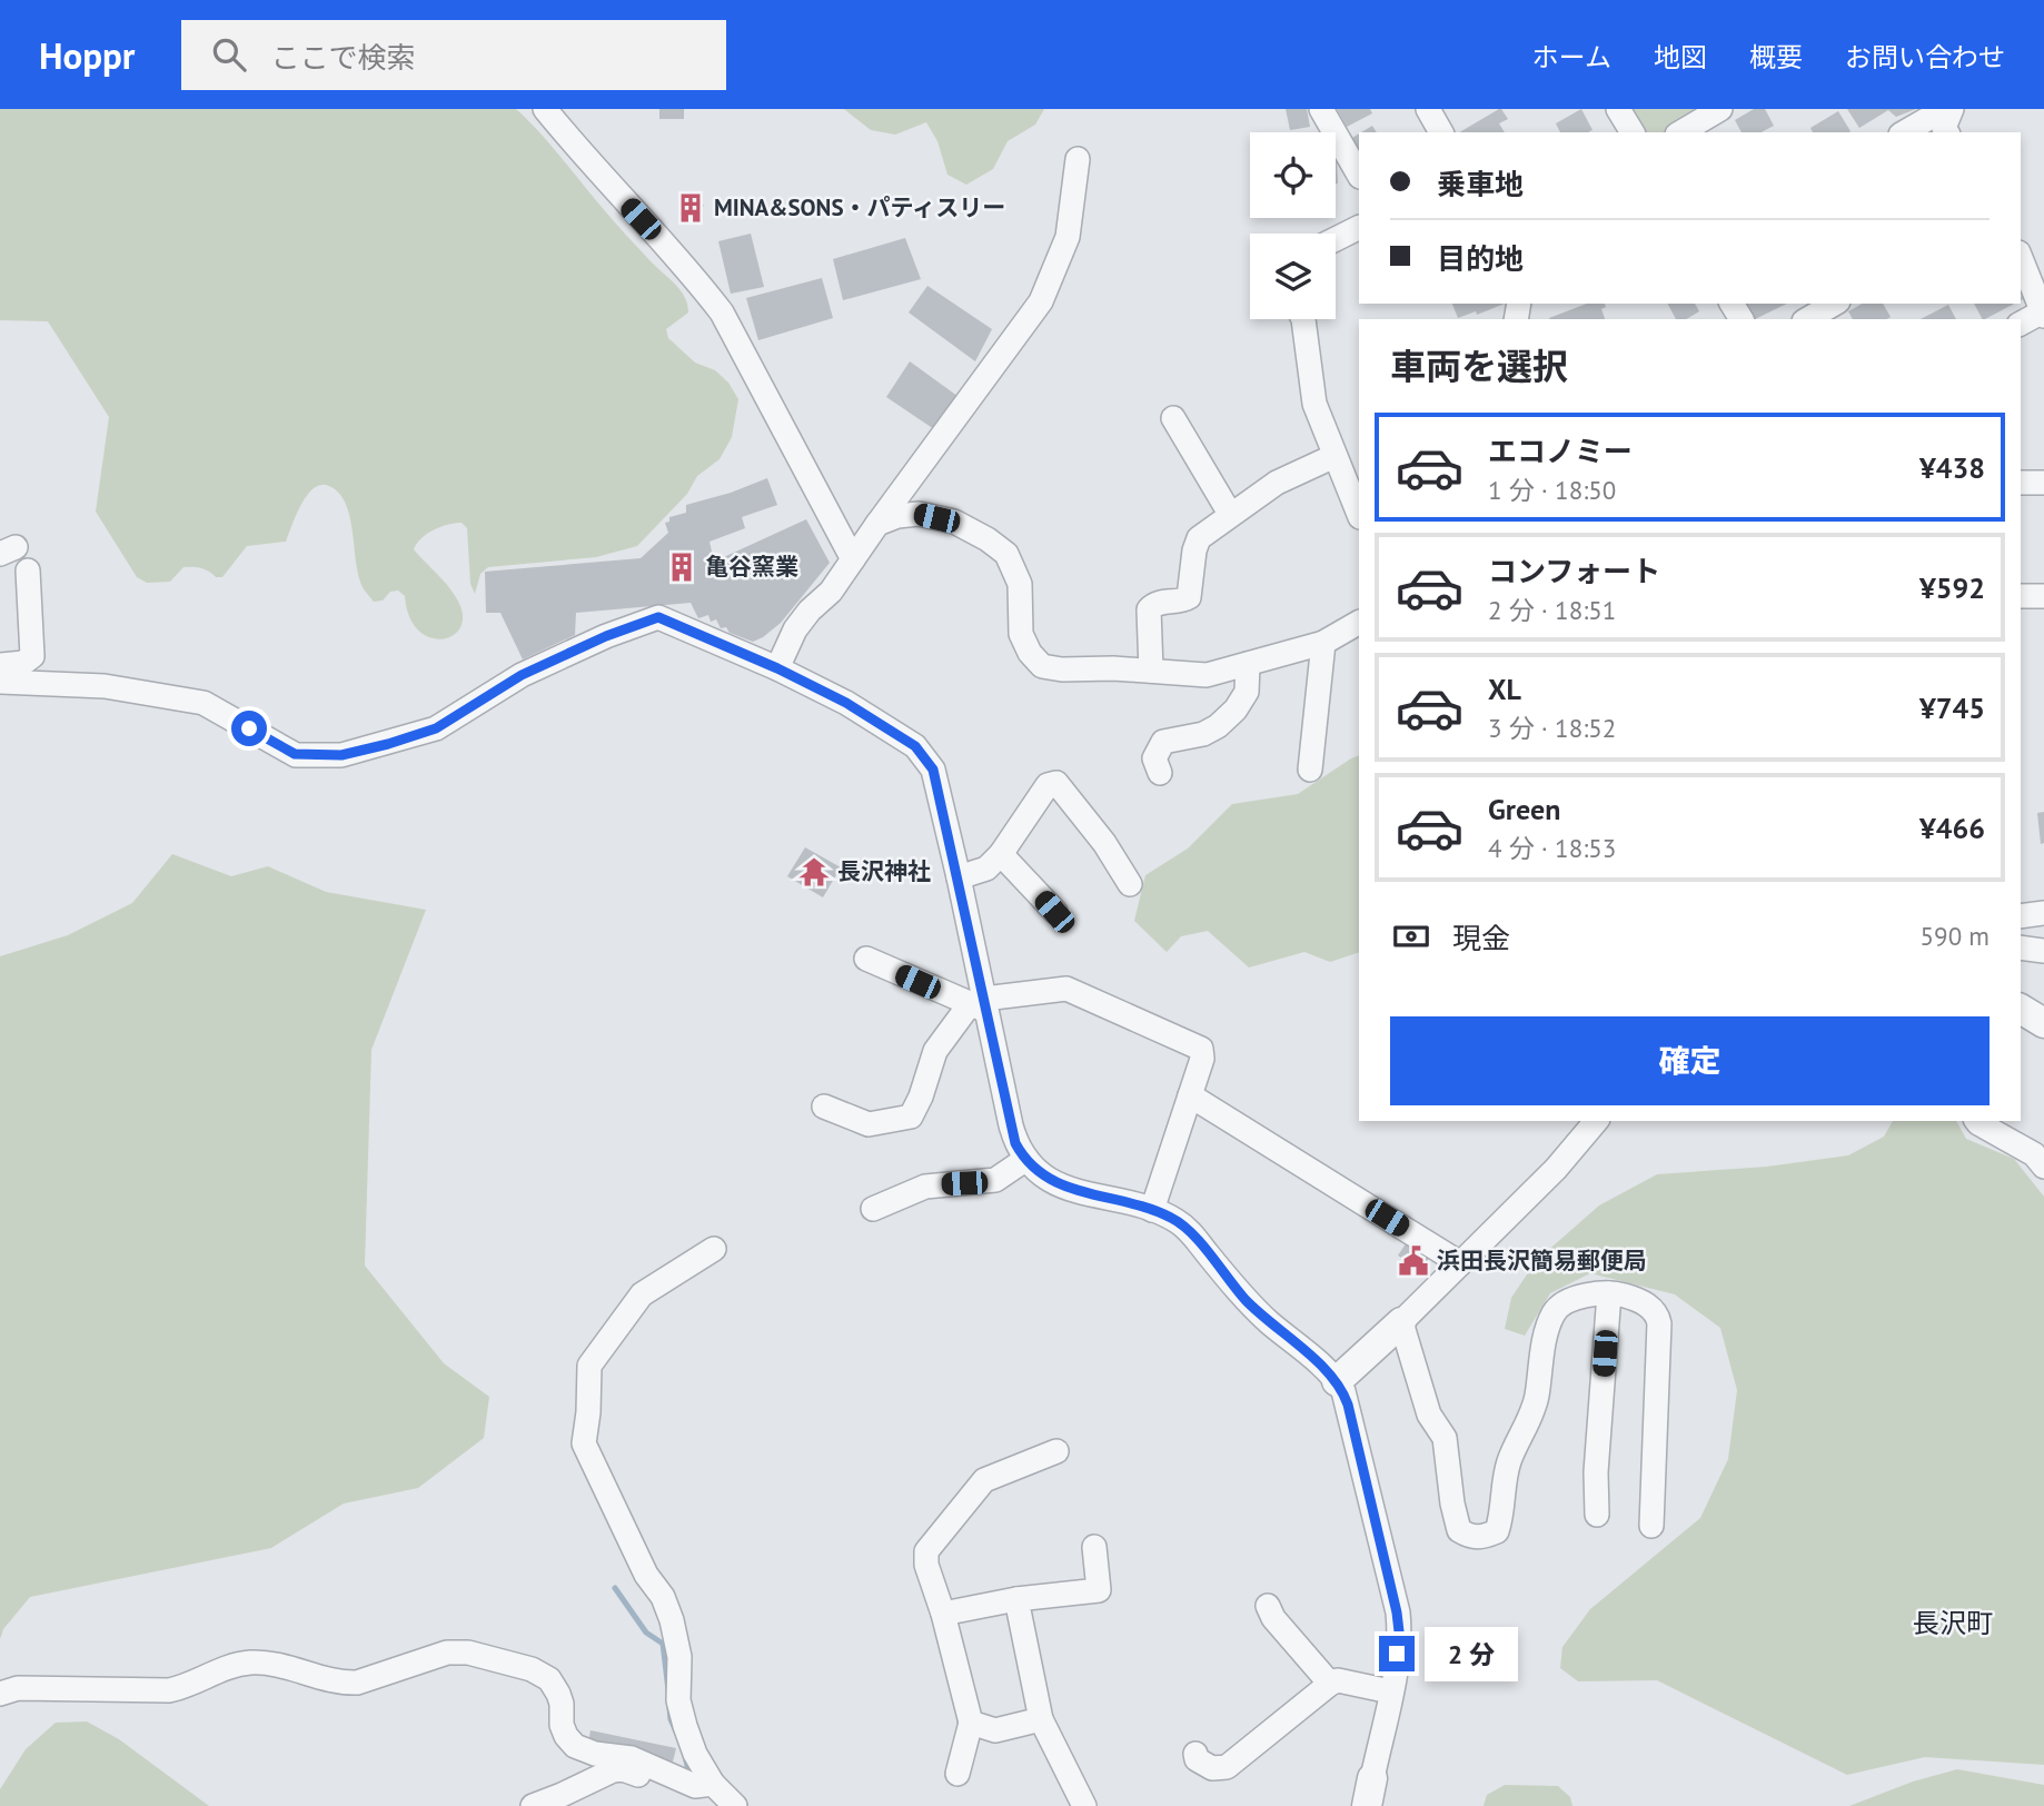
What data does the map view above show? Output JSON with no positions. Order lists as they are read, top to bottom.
{
  "districts": ["長沢町"],
  "places": {
    "building": ["MINA&SONS・パティスリー", "亀谷窯業"],
    "temple": ["長沢神社"],
    "public building": ["浜田長沢簡易郵便局"]
  },
  "page": {
    "header": "Hoppr",
    "search": "ここで検索",
    "nav": [
      "ホーム",
      "地図",
      "概要",
      "お問い合わせ"
    ],
    "banner": ["乗車地", "目的地"],
    "heading": "車両を選択",
    "list": [
      {
        "name": "エコノミー",
        "note": "1 分 · 18:50",
        "value": "¥438"
      },
      {
        "name": "コンフォート",
        "note": "2 分 · 18:51",
        "value": "¥592"
      },
      {
        "name": "XL",
        "note": "3 分 · 18:52",
        "value": "¥745"
      },
      {
        "name": "Green",
        "note": "4 分 · 18:53",
        "value": "¥466"
      }
    ],
    "pay": ["現金", "590 m"],
    "buttons": "確定",
    "bubble": "2 分"
  }
}
